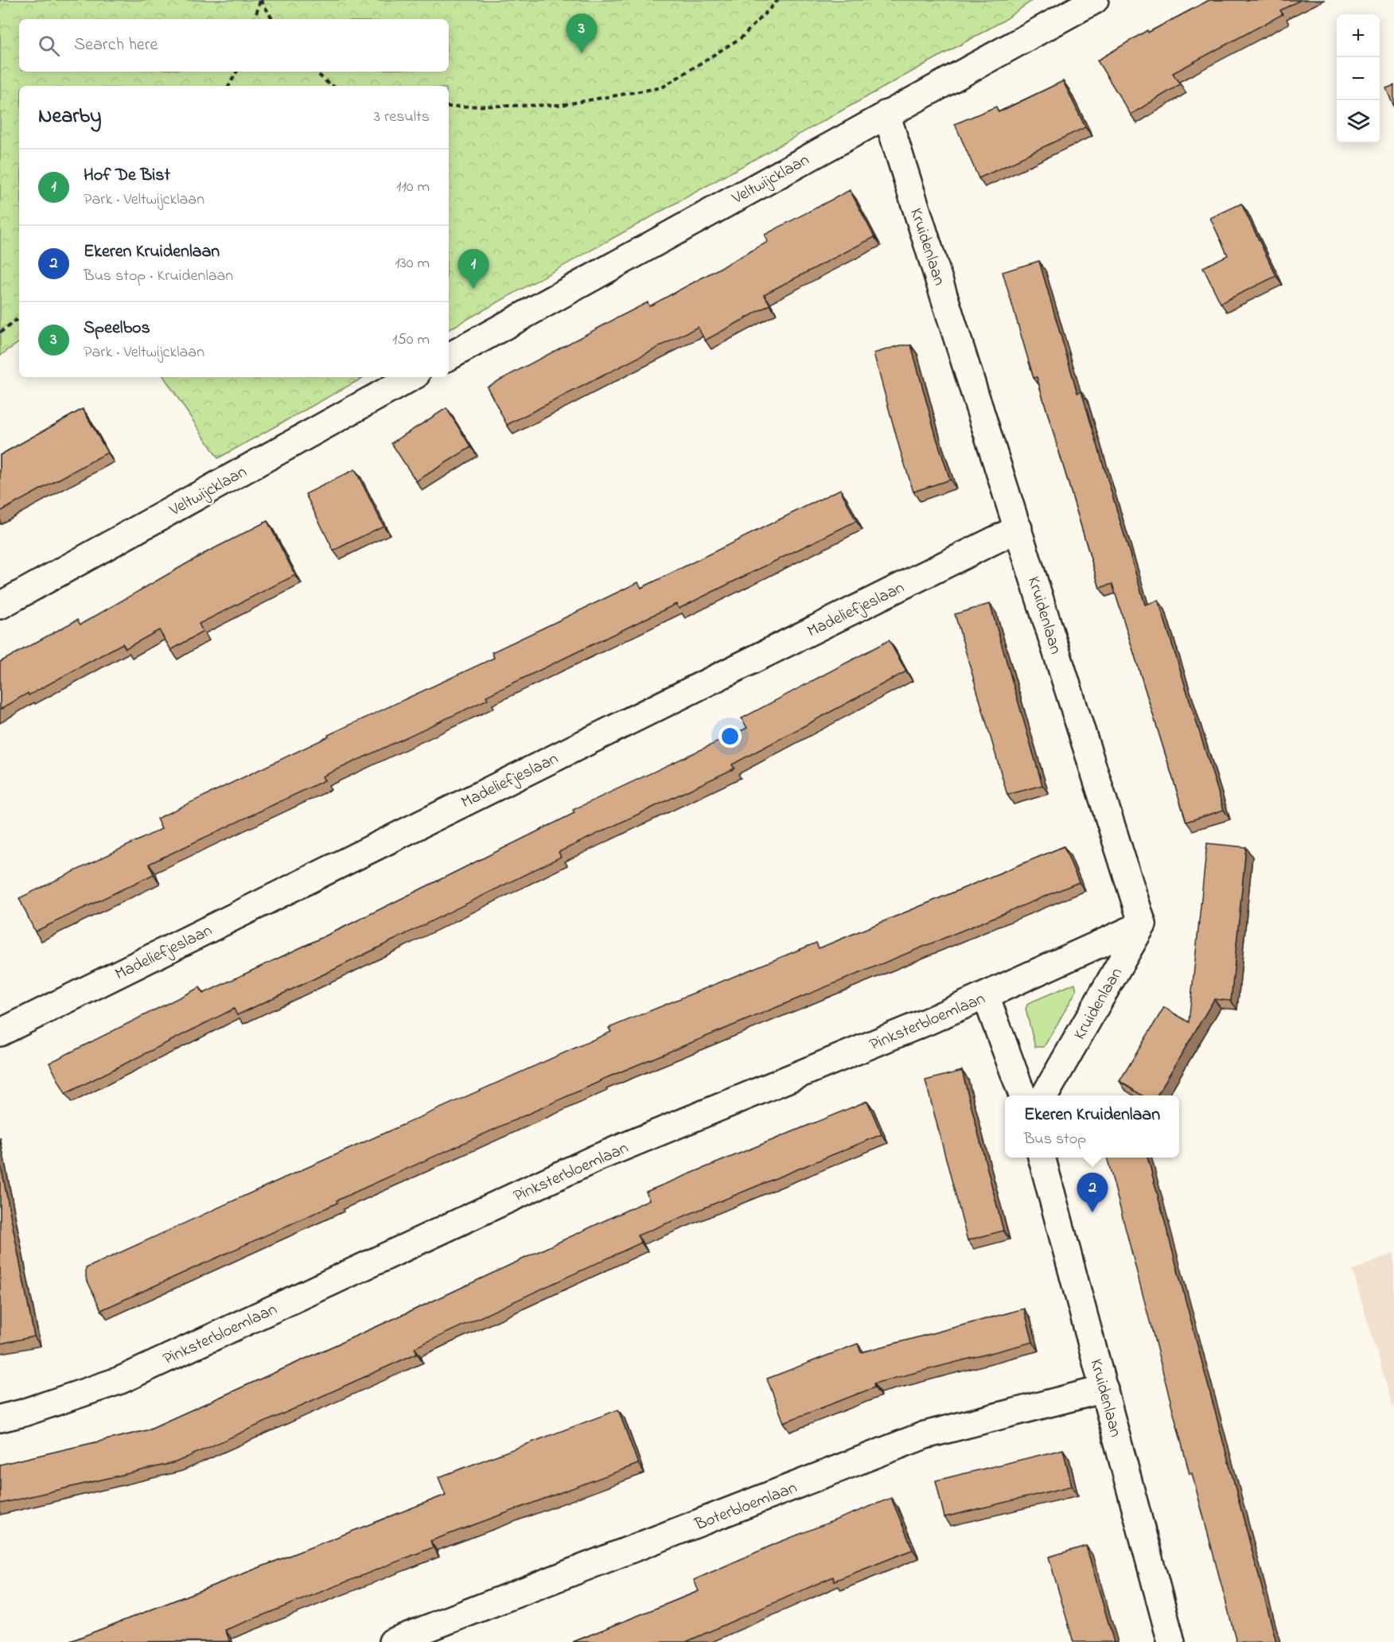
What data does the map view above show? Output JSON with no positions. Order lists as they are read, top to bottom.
{
  "streets": {
    "street": [
      "Veltwijcklaan",
      "Kruidenlaan",
      "Madeliefjeslaan",
      "Pinksterbloemlaan",
      "Boterbloemlaan"
    ]
  },
  "crossings": [
    ["Veltwijcklaan", "Kruidenlaan"],
    ["Kruidenlaan", "Madeliefjeslaan"],
    ["Kruidenlaan", "Pinksterbloemlaan"],
    ["Kruidenlaan", "Boterbloemlaan"]
  ],
  "page": {
    "pins": ["3", "1", "2"],
    "map_buttons": ["+", "−"],
    "search": "Search here",
    "heading": ["Nearby", "3 results"],
    "list": [
      {
        "mark": "1",
        "name": "Hof De Bist",
        "note": "Park · Veltwijcklaan",
        "value": "110 m"
      },
      {
        "mark": "2",
        "name": "Ekeren Kruidenlaan",
        "note": "Bus stop · Kruidenlaan",
        "value": "130 m"
      },
      {
        "mark": "3",
        "name": "Speelbos",
        "note": "Park · Veltwijcklaan",
        "value": "150 m"
      }
    ],
    "popup": ["Ekeren Kruidenlaan", "Bus stop"]
  }
}
